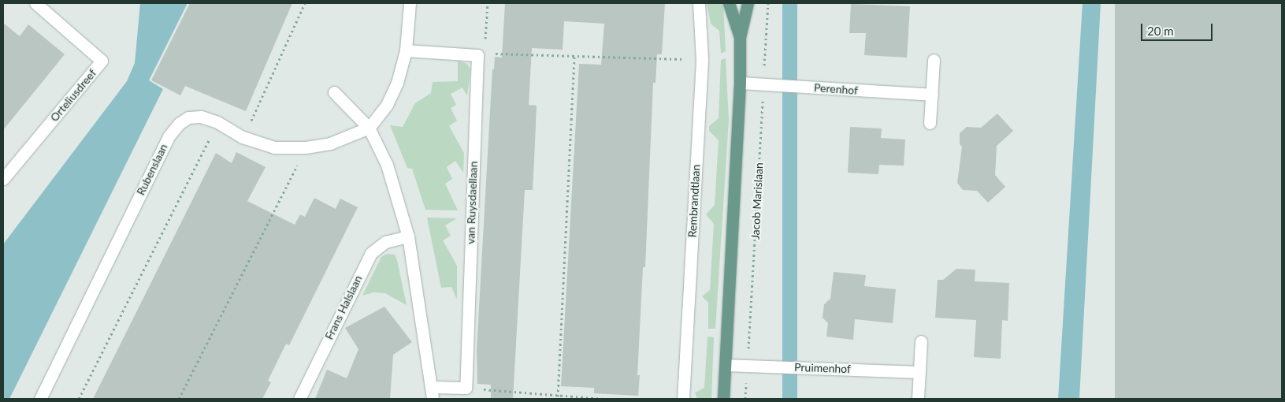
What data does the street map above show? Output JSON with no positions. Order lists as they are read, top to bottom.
{
  "streets": {
    "street": [
      "Perenhof",
      "Orteliusdreef",
      "Rubenslaan",
      "Rembrandtlaan",
      "van Ruysdaellaan",
      "Frans Halslaan",
      "Pruimenhof"
    ],
    "path": ["Jacob Marislaan"]
  },
  "crossings": [
    ["Perenhof", "Jacob Marislaan"],
    ["Jacob Marislaan", "Pruimenhof"]
  ],
  "scale_bar": "20 m"
}
